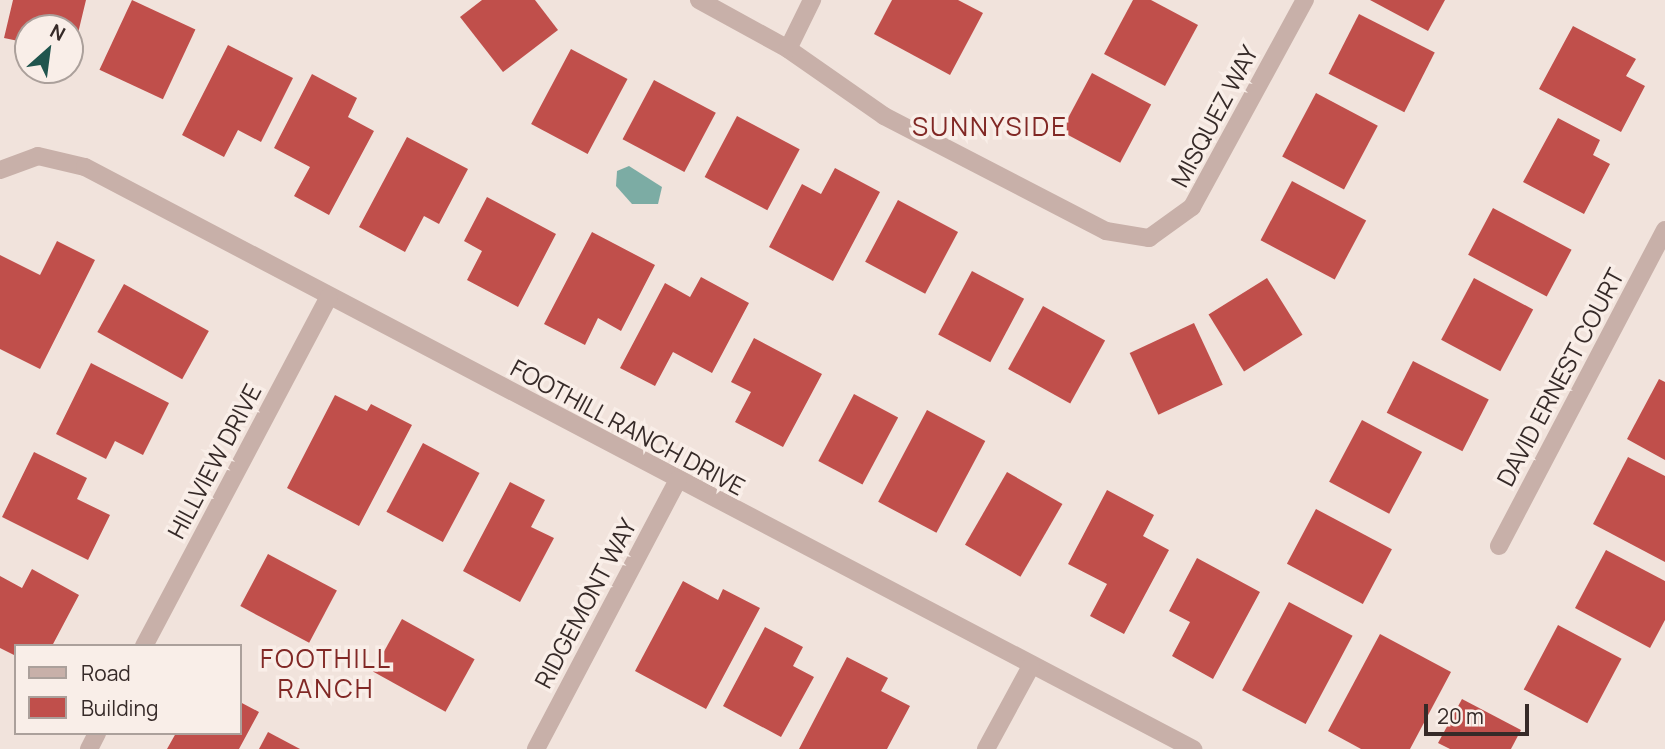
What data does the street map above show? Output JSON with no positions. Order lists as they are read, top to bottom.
{
  "streets": {
    "street": [
      "MISQUEZ WAY",
      "DAVID ERNEST COURT",
      "FOOTHILL RANCH DRIVE",
      "HILLVIEW DRIVE",
      "RIDGEMONT WAY"
    ]
  },
  "crossings": [
    ["FOOTHILL RANCH DRIVE", "HILLVIEW DRIVE"],
    ["FOOTHILL RANCH DRIVE", "RIDGEMONT WAY"]
  ],
  "districts": ["SUNNYSIDE", "FOOTHILL RANCH"],
  "legend": ["Road", "Building"],
  "scale_bar": "20 m",
  "north": "top right"
}
